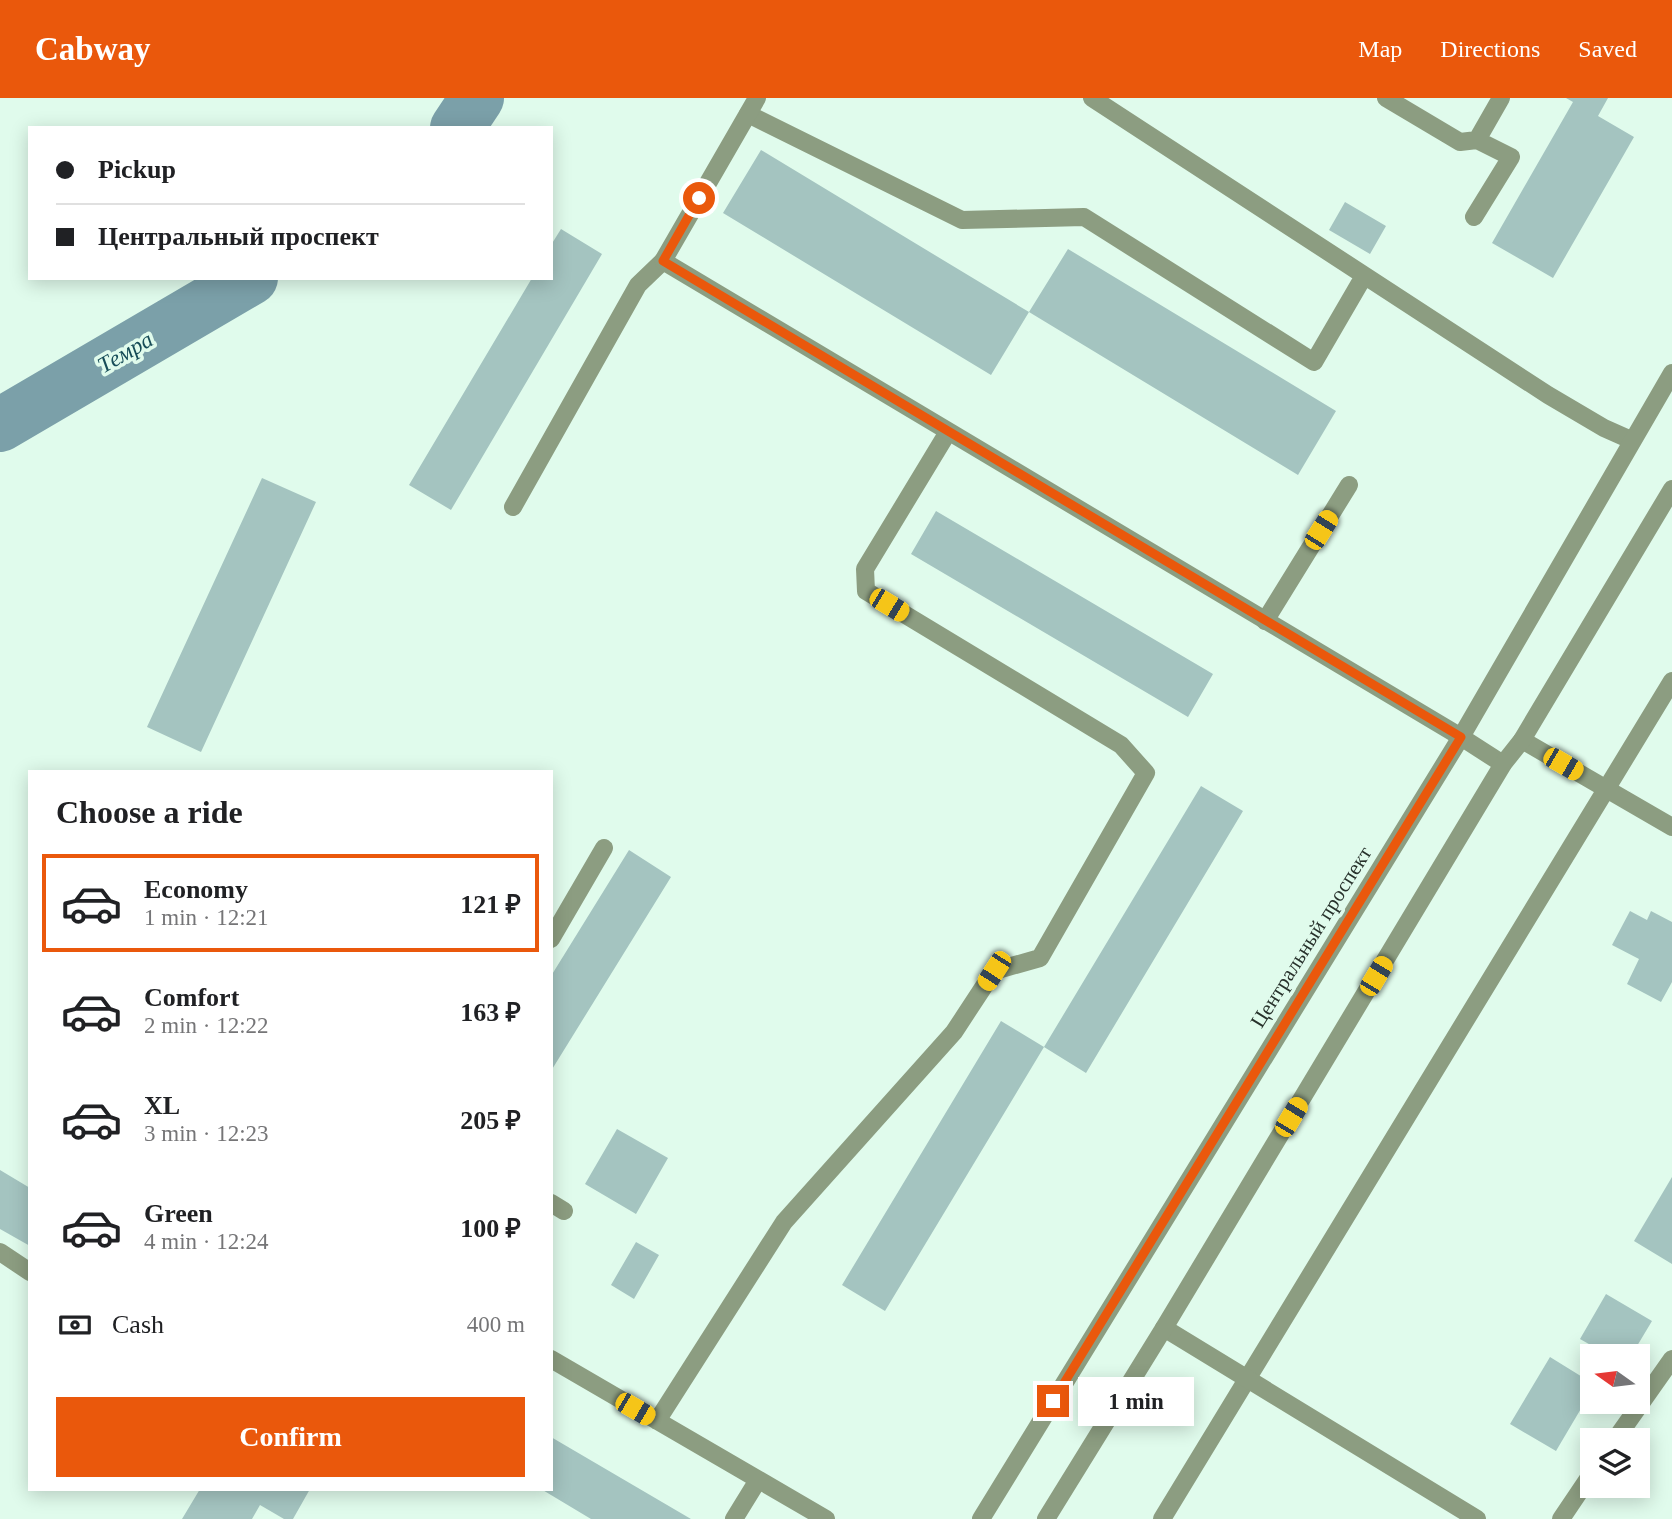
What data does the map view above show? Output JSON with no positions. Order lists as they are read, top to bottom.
{
  "streets": {
    "street": ["Центральный проспект"]
  },
  "water": ["Темра"],
  "north": "left",
  "page": {
    "header": "Cabway",
    "nav": ["Map", "Directions", "Saved"],
    "banner": ["Pickup", "Центральный проспект"],
    "heading": "Choose a ride",
    "list": [
      {
        "name": "Economy",
        "note": "1 min · 12:21",
        "value": "121 ₽"
      },
      {
        "name": "Comfort",
        "note": "2 min · 12:22",
        "value": "163 ₽"
      },
      {
        "name": "XL",
        "note": "3 min · 12:23",
        "value": "205 ₽"
      },
      {
        "name": "Green",
        "note": "4 min · 12:24",
        "value": "100 ₽"
      }
    ],
    "pay": ["Cash", "400 m"],
    "bubble": "1 min",
    "buttons": "Confirm"
  }
}
